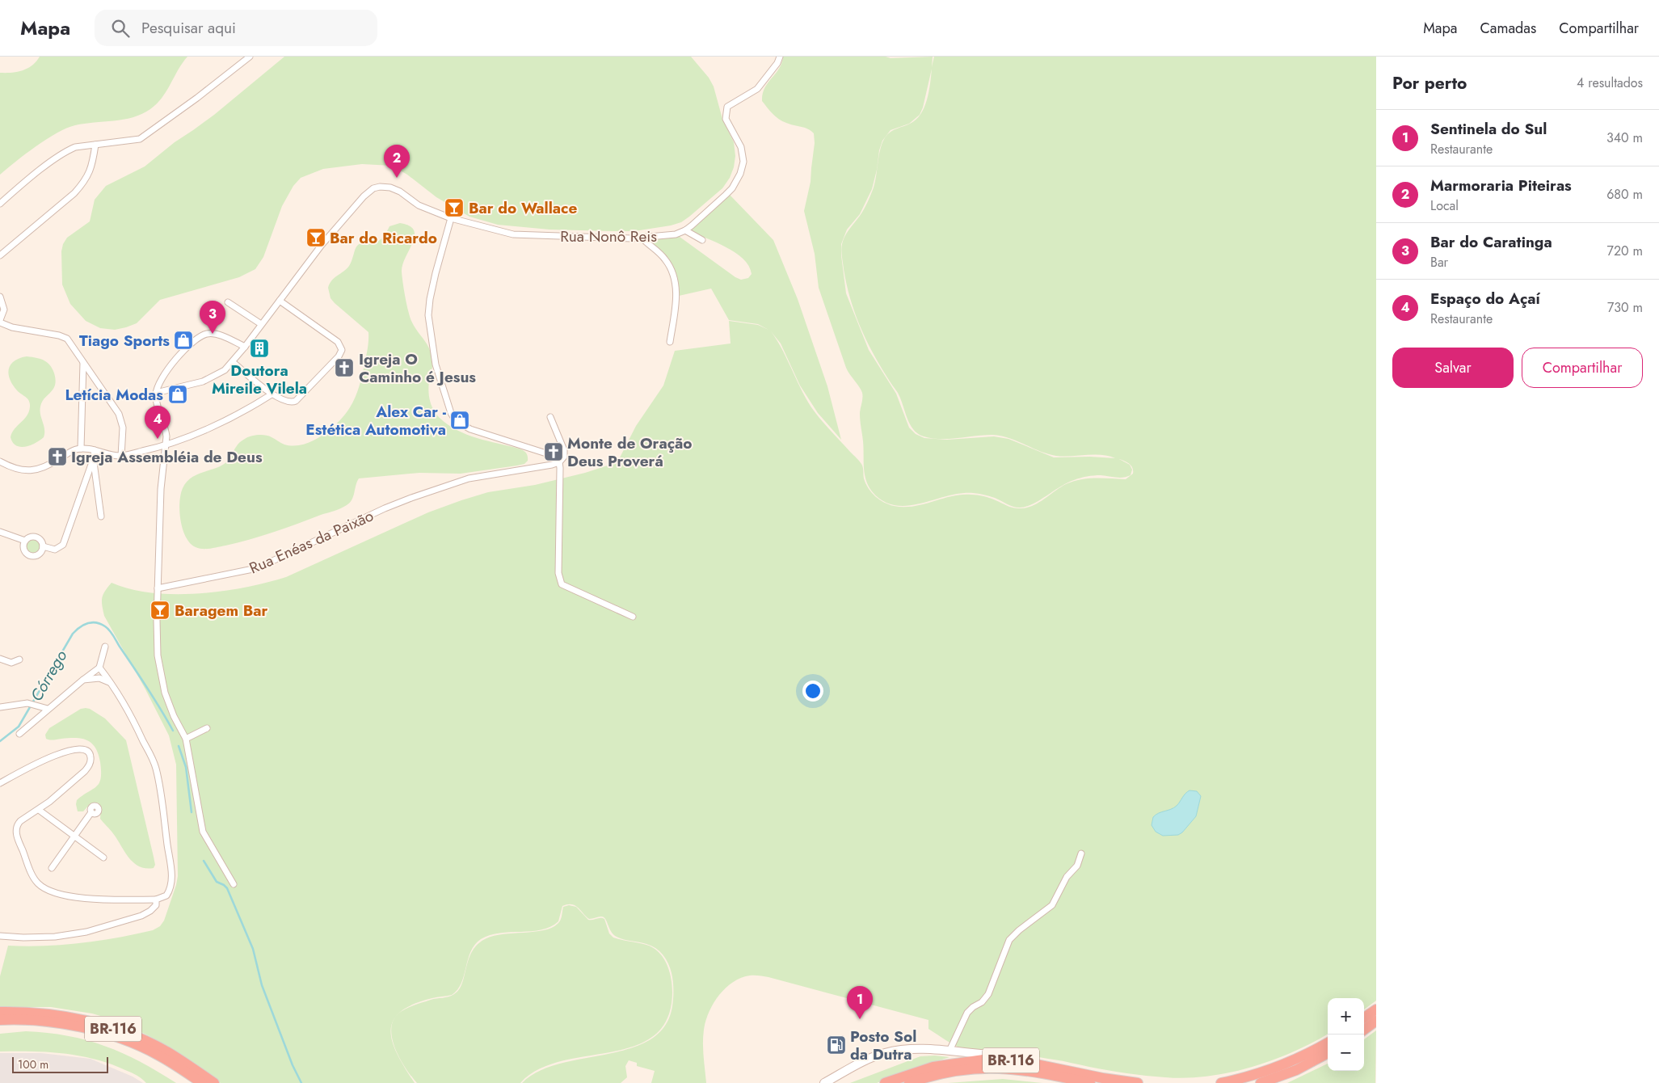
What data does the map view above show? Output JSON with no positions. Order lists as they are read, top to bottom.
{
  "streets": {
    "highway": ["BR-116"],
    "street": ["Rua Nonô Reis", "Rua Enéas da Paixão"]
  },
  "water": ["Córrego"],
  "places": {
    "bar": ["Bar do Wallace", "Bar do Ricardo", "Baragem Bar"],
    "shop": ["Tiago Sports", "Letícia Modas", "Alex Car - Estética Automotiva"],
    "building": ["Doutora Mireile Vilela"],
    "church": ["Igreja O Caminho é Jesus", "Monte de Oração Deus Proverá", "Igreja Assembléia de Deus"],
    "fuel station": ["Posto Sol da Dutra"]
  },
  "scale_bar": "100 m",
  "page": {
    "header": "Mapa",
    "search": "Pesquisar aqui",
    "nav": ["Mapa", "Camadas", "Compartilhar"],
    "heading": ["Por perto", "4 resultados"],
    "list": [
      {
        "mark": "1",
        "name": "Sentinela do Sul",
        "note": "Restaurante",
        "value": "340 m"
      },
      {
        "mark": "2",
        "name": "Marmoraria Piteiras",
        "note": "Local",
        "value": "680 m"
      },
      {
        "mark": "3",
        "name": "Bar do Caratinga",
        "note": "Bar",
        "value": "720 m"
      },
      {
        "mark": "4",
        "name": "Espaço do Açaí",
        "note": "Restaurante",
        "value": "730 m"
      }
    ],
    "pins": [
      "2",
      "3",
      "4",
      "1"
    ],
    "buttons": ["Salvar", "Compartilhar"],
    "map_buttons": ["+", "−"],
    "scale": "100 m"
  }
}
